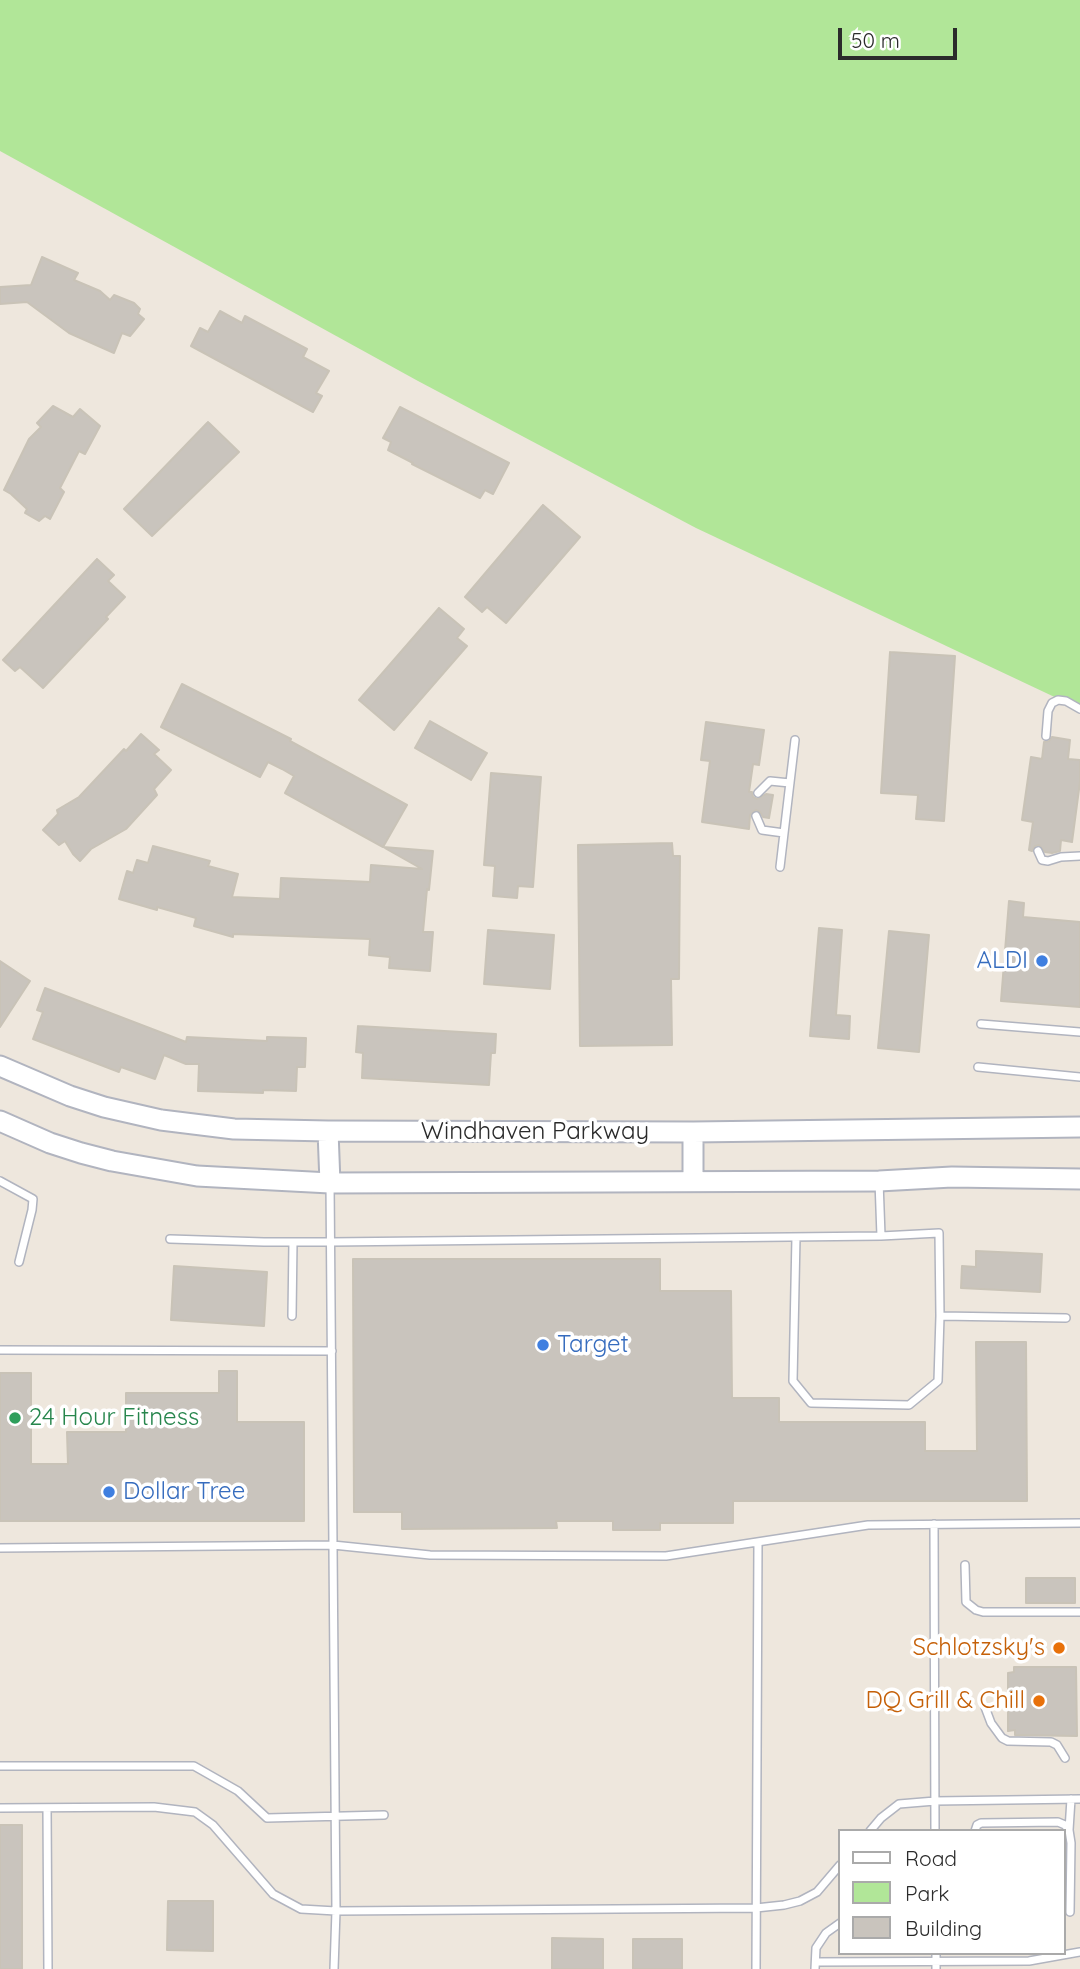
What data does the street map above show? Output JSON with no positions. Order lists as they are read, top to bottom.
{
  "streets": {
    "main road": ["Windhaven Parkway"]
  },
  "places": [
    "ALDI",
    "Target",
    "24 Hour Fitness",
    "Dollar Tree",
    "Schlotzsky's",
    "DQ Grill & Chill"
  ],
  "legend": ["Road", "Park", "Building"],
  "scale_bar": "50 m"
}
